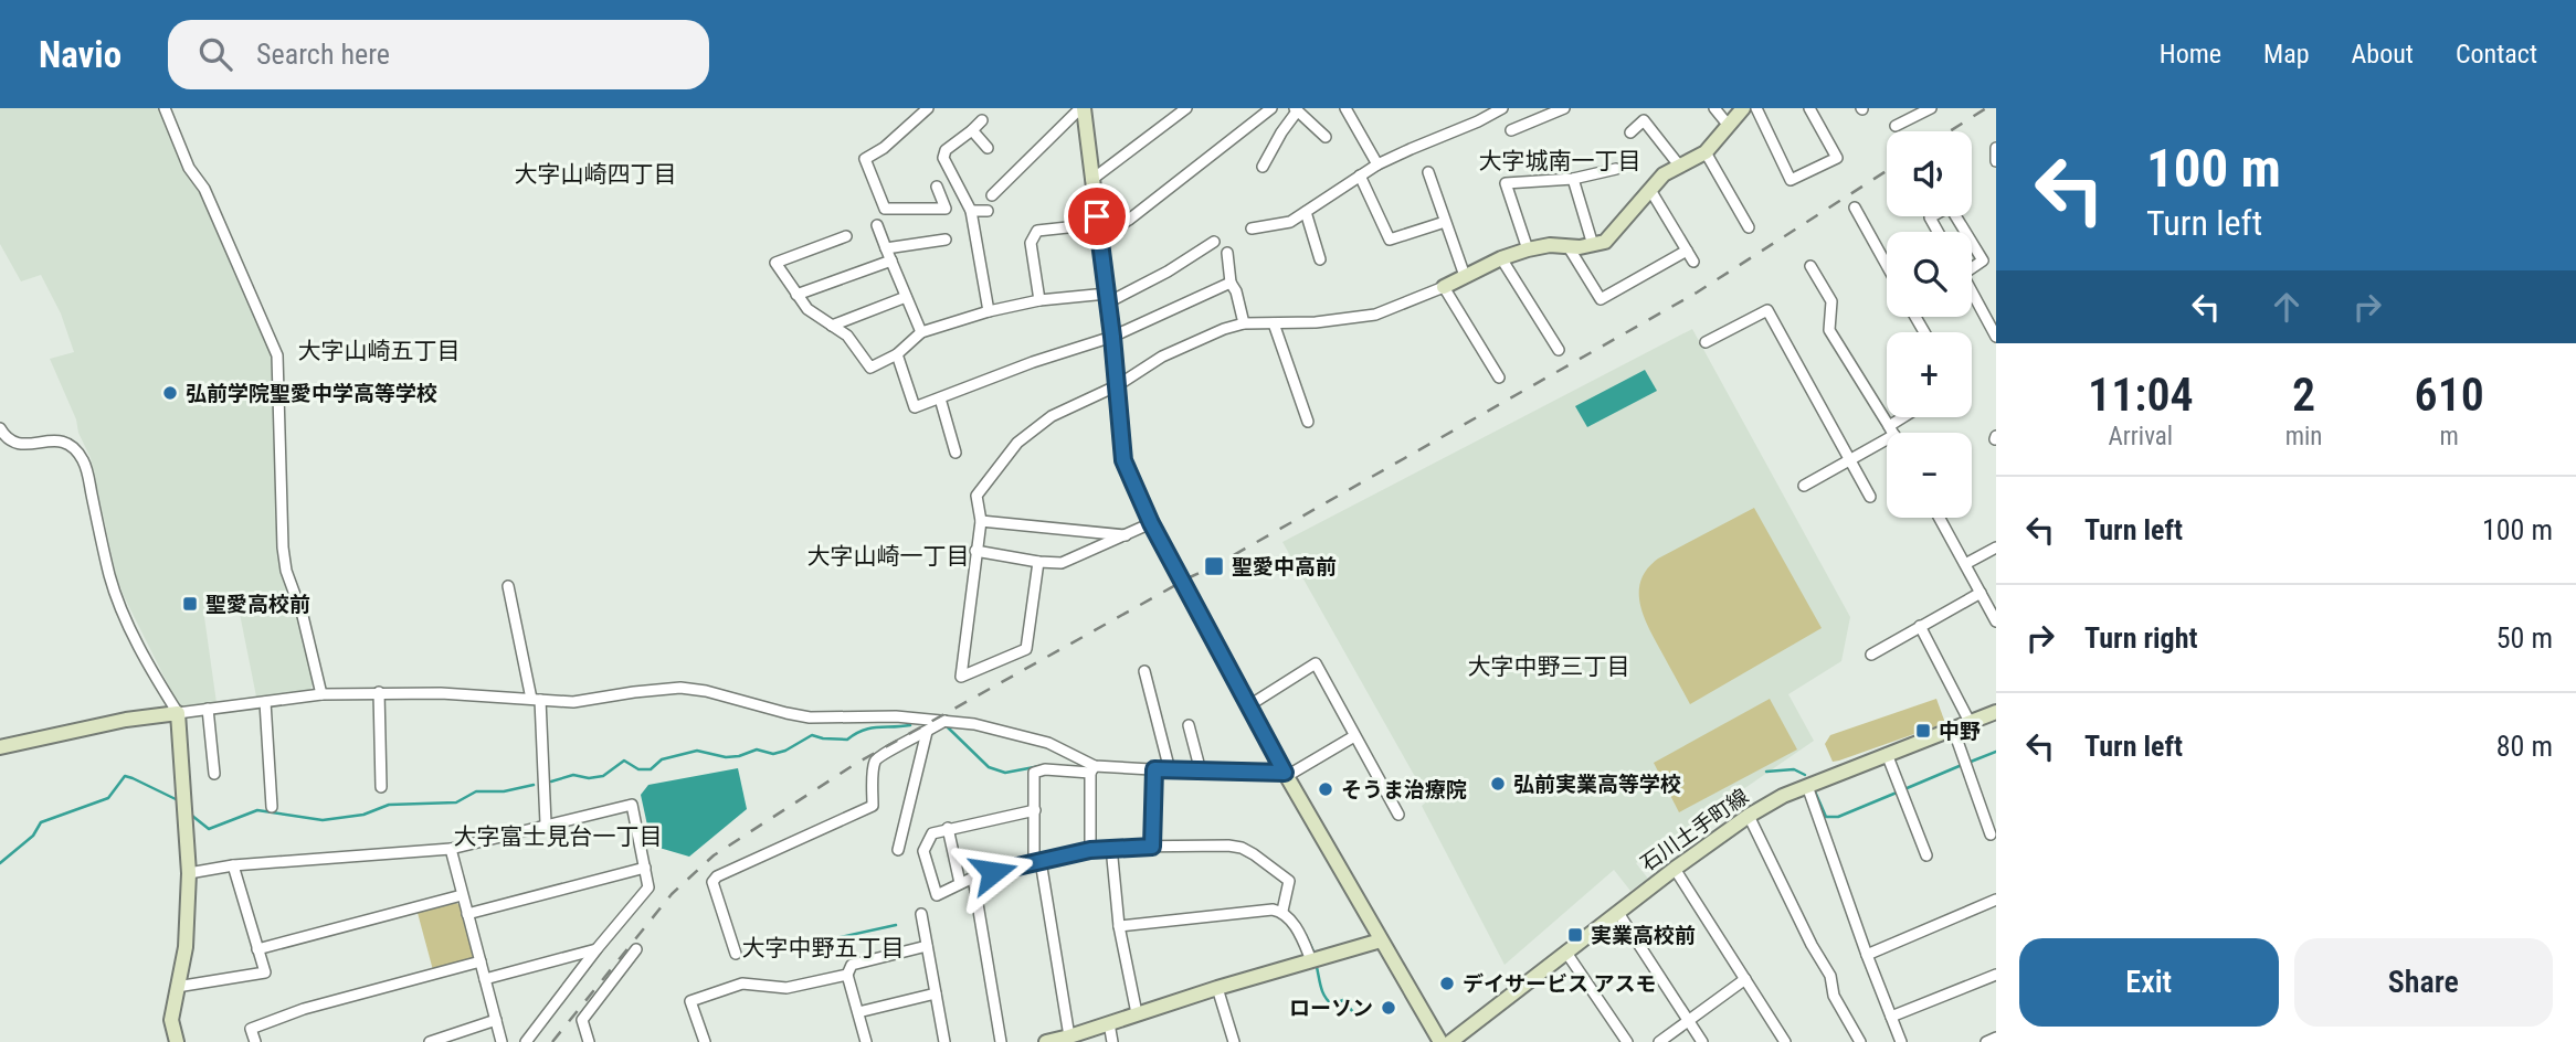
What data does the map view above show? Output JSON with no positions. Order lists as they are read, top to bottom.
{
  "streets": {
    "street": ["石川土手町線"]
  },
  "districts": [
    "大字城南一丁目",
    "大字山崎四丁目",
    "大字山崎五丁目",
    "大字山崎一丁目",
    "大字中野三丁目",
    "大字富士見台一丁目",
    "大字中野五丁目"
  ],
  "places": {
    "other": [
      "弘前学院聖愛中学高等学校",
      "弘前実業高等学校",
      "そうま治療院",
      "デイサービス アスモ",
      "ローソン"
    ],
    "transit": [
      "聖愛中高前",
      "聖愛高校前",
      "中野",
      "実業高校前"
    ]
  },
  "page": {
    "header": "Navio",
    "search": "Search here",
    "nav": [
      "Home",
      "Map",
      "About",
      "Contact"
    ],
    "turn": ["100 m", "Turn left"],
    "map_buttons": ["+", "−"],
    "eta": [
      "11:04",
      "Arrival",
      "2",
      "min",
      "610",
      "m"
    ],
    "list": [
      {
        "name": "Turn left",
        "value": "100 m"
      },
      {
        "name": "Turn right",
        "value": "50 m"
      },
      {
        "name": "Turn left",
        "value": "80 m"
      }
    ],
    "buttons": ["Exit", "Share"]
  }
}
